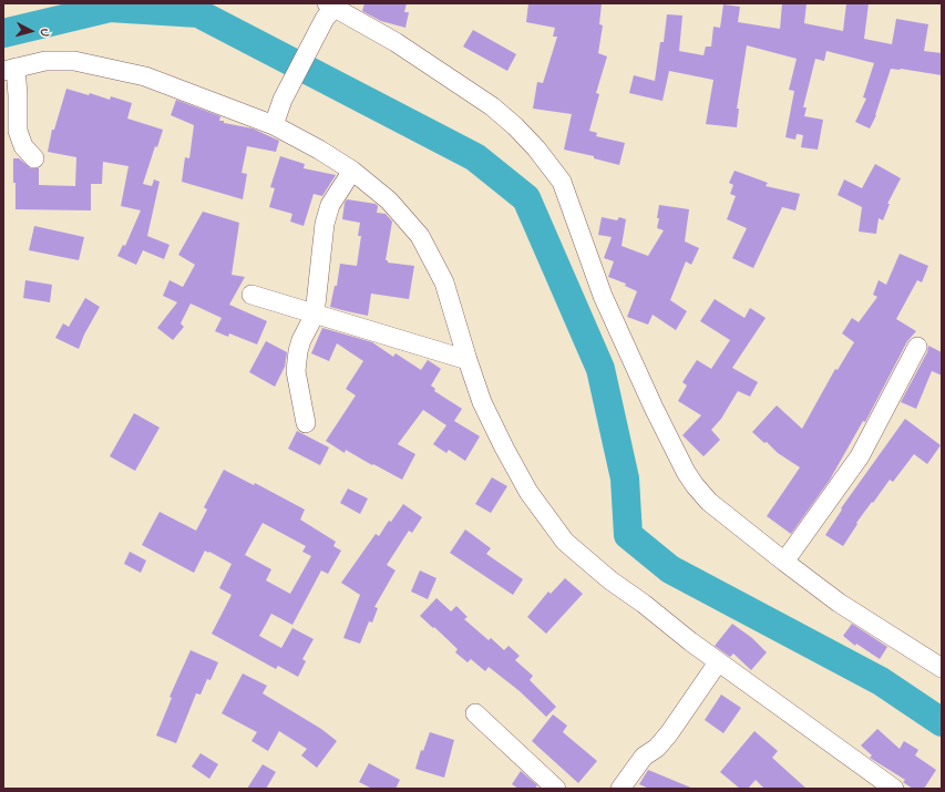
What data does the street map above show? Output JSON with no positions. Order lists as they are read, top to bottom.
{
  "north": "right"
}
